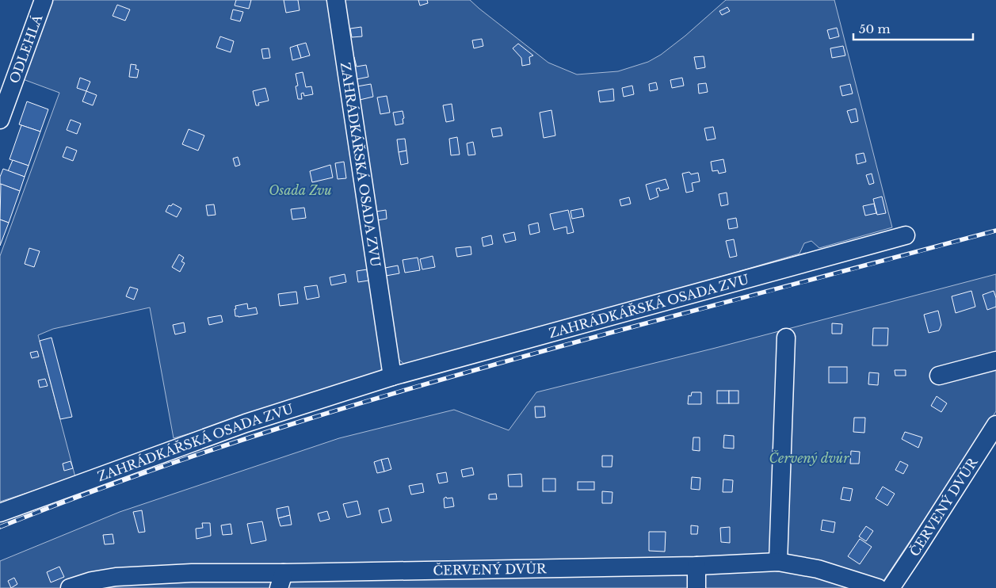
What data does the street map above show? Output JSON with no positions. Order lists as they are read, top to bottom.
{
  "streets": {
    "street": ["ODLEHLÁ", "ZAHRÁDKÁŘSKÁ OSADA ZVU", "ČERVENÝ DVŮR"]
  },
  "parks": ["Osada Zvu", "Červený dvůr"],
  "scale_bar": "50 m"
}
